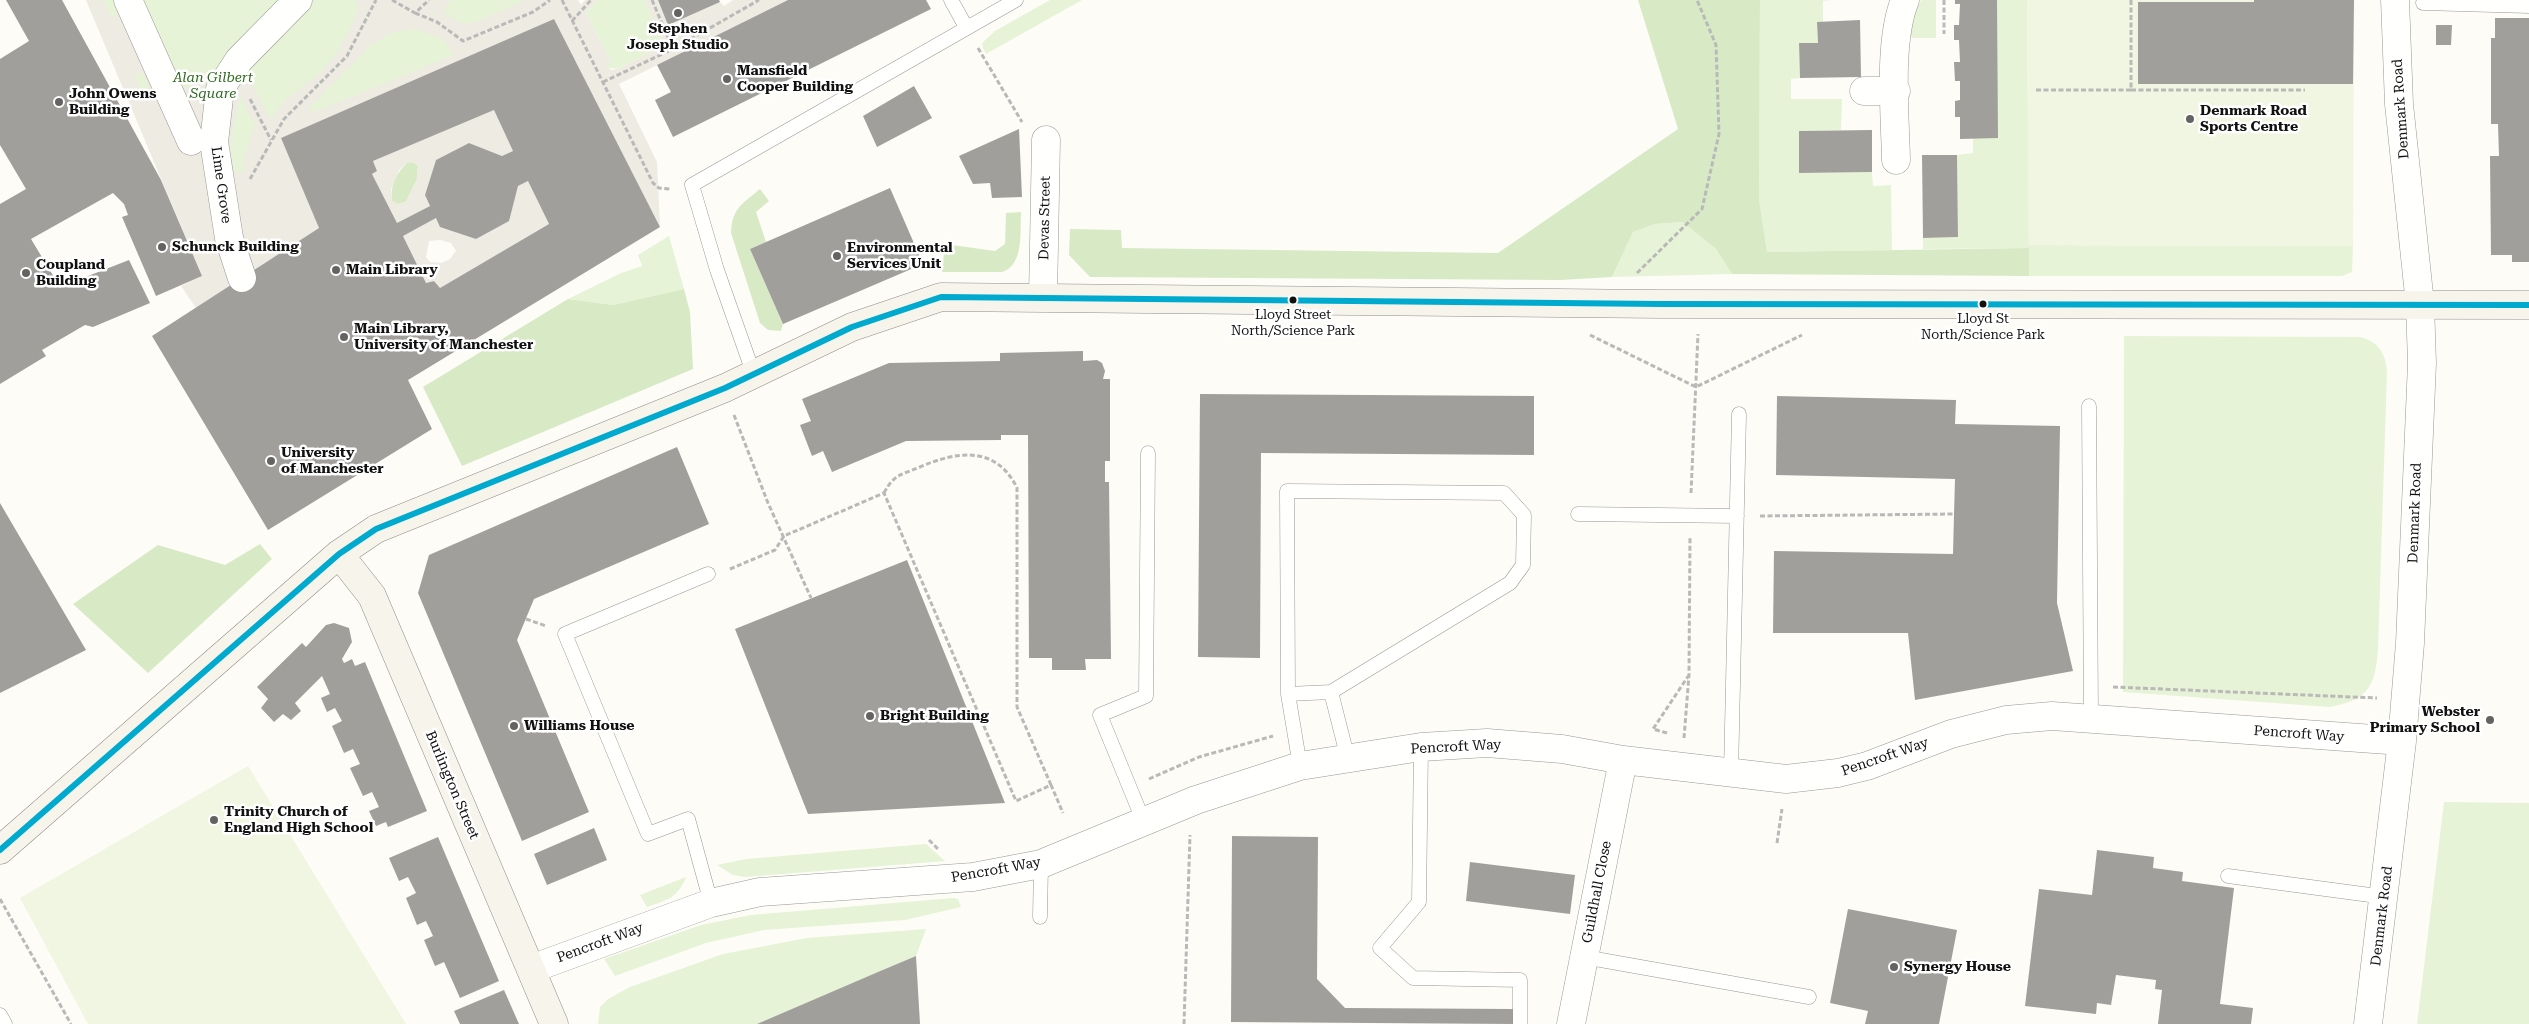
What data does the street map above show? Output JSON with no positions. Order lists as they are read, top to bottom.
{
  "streets": {
    "street": [
      "Denmark Road",
      "Lime Grove",
      "Devas Street",
      "Pencroft Way",
      "Burlington Street",
      "Guildhall Close"
    ]
  },
  "crossings": [
    ["Denmark Road", "Pencroft Way"],
    ["Pencroft Way", "Burlington Street"],
    ["Pencroft Way", "Guildhall Close"]
  ],
  "parks": ["Alan Gilbert Square"],
  "places": [
    "Stephen Joseph Studio",
    "Mansfield Cooper Building",
    "John Owens Building",
    "Denmark Road Sports Centre",
    "Schunck Building",
    "Environmental Services Unit",
    "Main Library",
    "Coupland Building",
    "Lloyd Street North/Science Park",
    "Lloyd St North/Science Park",
    "Main Library, University of Manchester",
    "University of Manchester",
    "Bright Building",
    "Webster Primary School",
    "Williams House",
    "Trinity Church of England High School",
    "Synergy House"
  ]
}
